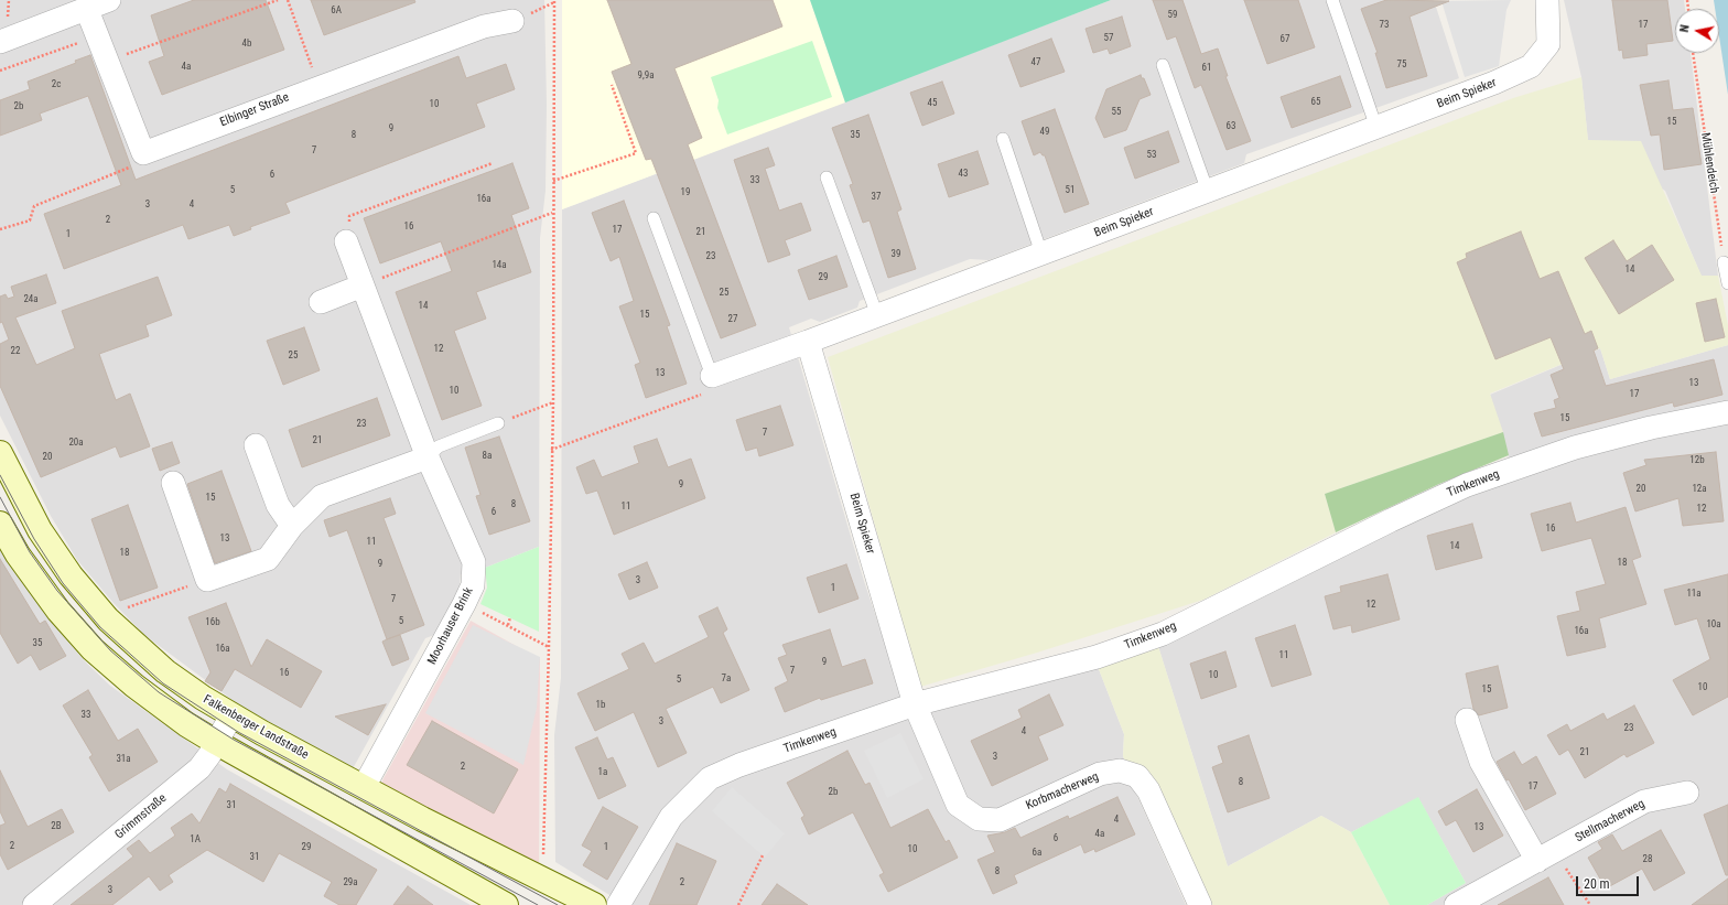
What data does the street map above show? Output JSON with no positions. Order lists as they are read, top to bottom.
{
  "streets": {
    "street": [
      "Beim Spieker",
      "Elbinger Straße",
      "Timkenweg",
      "Moorhauser Brink",
      "Falkenberger Landstraße",
      "Korbmacherweg",
      "Grimmstraße",
      "Stellmacherweg"
    ],
    "path": ["Mühlendeich"]
  },
  "crossings": [
    ["Beim Spieker", "Timkenweg"],
    ["Beim Spieker", "Korbmacherweg"],
    ["Timkenweg", "Korbmacherweg"],
    ["Moorhauser Brink", "Falkenberger Landstraße"],
    ["Falkenberger Landstraße", "Grimmstraße"]
  ],
  "house_numbers": [
    "6A",
    "59",
    "73",
    "17",
    "57",
    "67",
    "4b",
    "47",
    "75",
    "4a",
    "61",
    "9,9a",
    "2c",
    "65",
    "45",
    "10",
    "2b",
    "55",
    "15",
    "63",
    "9",
    "49",
    "8",
    "35",
    "7",
    "53",
    "43",
    "6",
    "33",
    "5",
    "51",
    "19",
    "37",
    "16a",
    "3",
    "4",
    "2",
    "16",
    "17",
    "21",
    "1",
    "39",
    "23",
    "14a",
    "14",
    "29",
    "25",
    "24a",
    "14",
    "15",
    "27",
    "12",
    "22",
    "25",
    "13",
    "13",
    "10",
    "17",
    "15",
    "23",
    "7",
    "21",
    "20a",
    "8a",
    "20",
    "12b",
    "9",
    "20",
    "12a",
    "15",
    "8",
    "11",
    "12",
    "6",
    "16",
    "13",
    "11",
    "14",
    "18",
    "18",
    "9",
    "3",
    "1",
    "11a",
    "7",
    "12",
    "5",
    "16b",
    "10a",
    "16a",
    "35",
    "16a",
    "11",
    "9",
    "7",
    "16",
    "10",
    "7a",
    "5",
    "10",
    "15",
    "1b",
    "33",
    "3",
    "23",
    "4",
    "21",
    "3",
    "31a",
    "2",
    "1a",
    "8",
    "17",
    "2b",
    "31",
    "4",
    "2B",
    "13",
    "4a",
    "6",
    "1A",
    "2",
    "29",
    "1",
    "10",
    "6a",
    "31",
    "28",
    "8",
    "29a",
    "2",
    "3"
  ],
  "scale_bar": "20 m",
  "north": "left"
}
